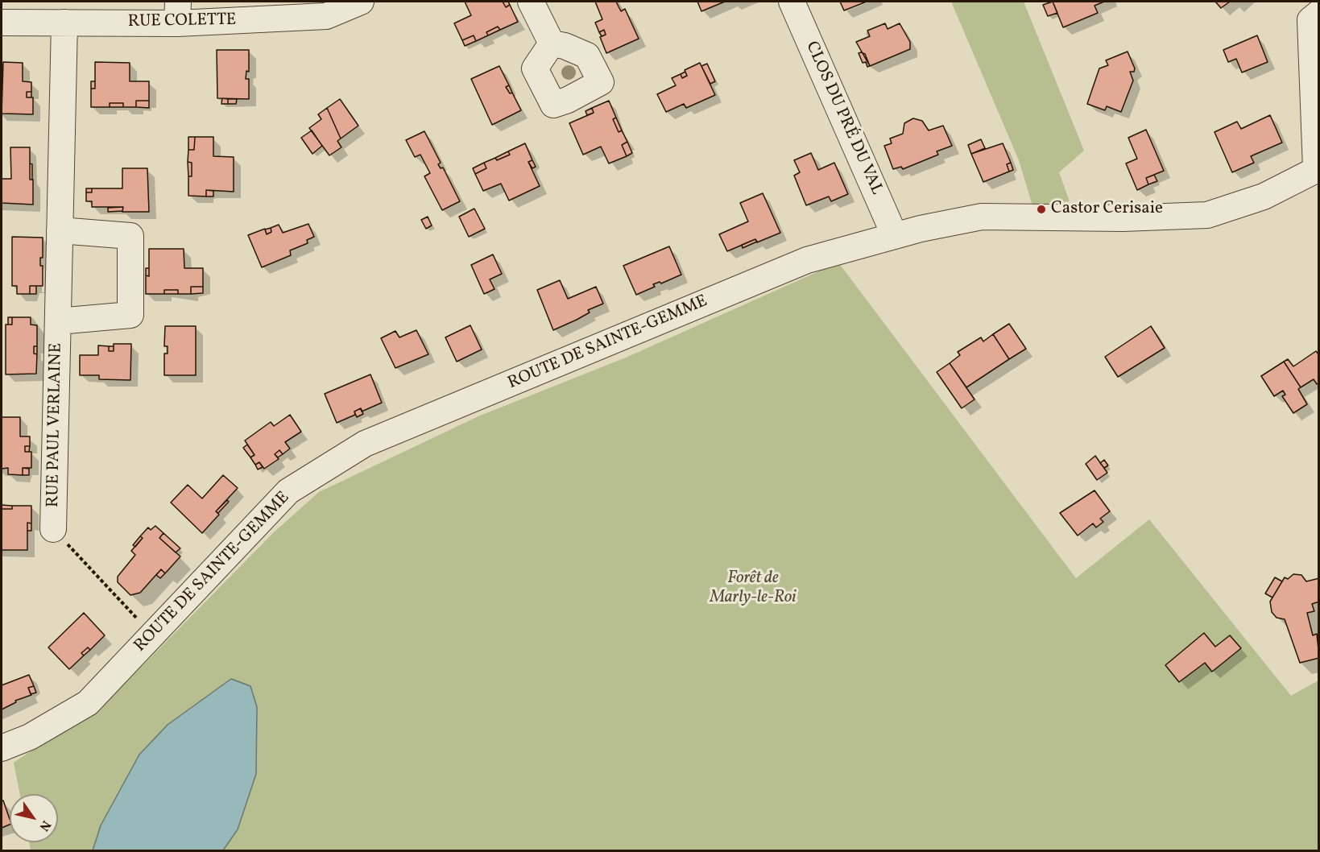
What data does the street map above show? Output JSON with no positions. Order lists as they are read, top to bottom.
{
  "streets": {
    "street": [
      "RUE COLETTE",
      "CLOS DU PRÉ DU VAL",
      "ROUTE DE SAINTE-GEMME",
      "RUE PAUL VERLAINE"
    ]
  },
  "crossings": [
    ["RUE COLETTE", "RUE PAUL VERLAINE"],
    ["CLOS DU PRÉ DU VAL", "ROUTE DE SAINTE-GEMME"]
  ],
  "parks": ["Forêt de Marly-le-Roi"],
  "places": ["Castor Cerisaie"],
  "north": "bottom right"
}
